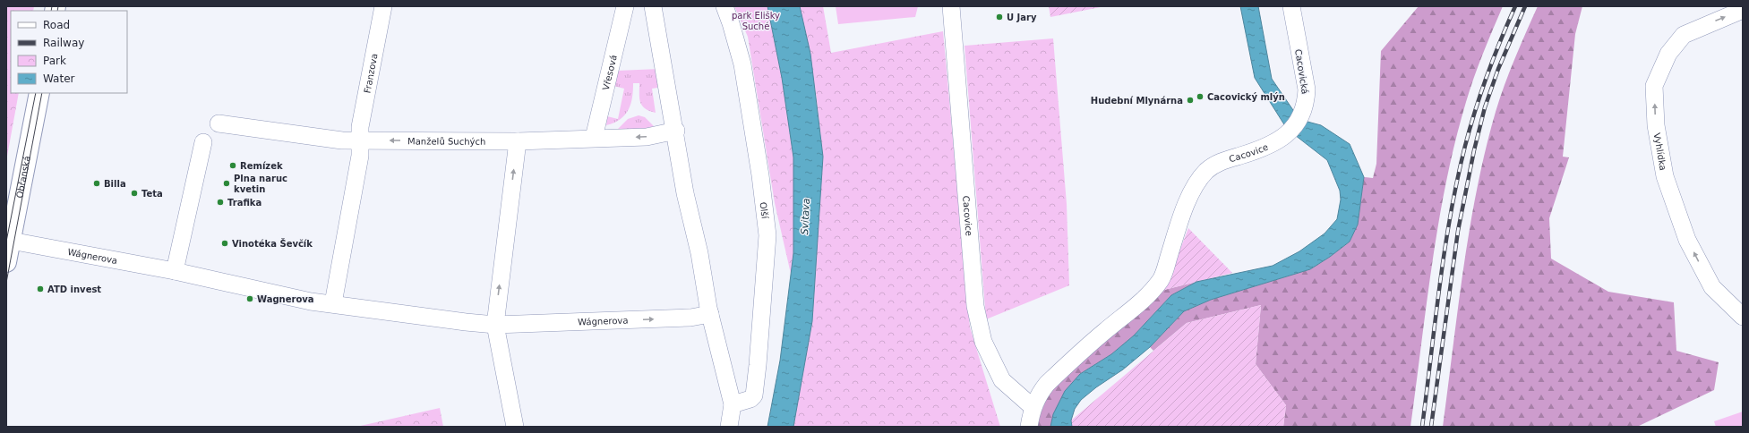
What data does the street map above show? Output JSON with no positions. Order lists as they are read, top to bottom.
{
  "streets": {
    "main road": ["Obřanská"],
    "street": [
      "Cacovická",
      "Vřesová",
      "Franzova",
      "Manželů Suchých",
      "Vyhlídka",
      "Cacovice",
      "Olší",
      "Wágnerova"
    ]
  },
  "crossings": [
    ["Cacovická", "Cacovice"],
    ["Vřesová", "Manželů Suchých"],
    ["Franzova", "Manželů Suchých"],
    ["Obřanská", "Wágnerova"]
  ],
  "one_way": ["Manželů Suchých", "Vyhlídka"],
  "water": ["Svitava"],
  "parks": ["park Elišky Suché"],
  "places": [
    "U Jary",
    "Cacovický mlýn",
    "Hudební Mlynárna",
    "Remízek",
    "Billa",
    "Plna naruc kvetin",
    "Teta",
    "Trafika",
    "Vinotéka Ševčík",
    "ATD invest",
    "Wagnerova"
  ],
  "legend": [
    "Road",
    "Railway",
    "Park",
    "Water"
  ]
}
